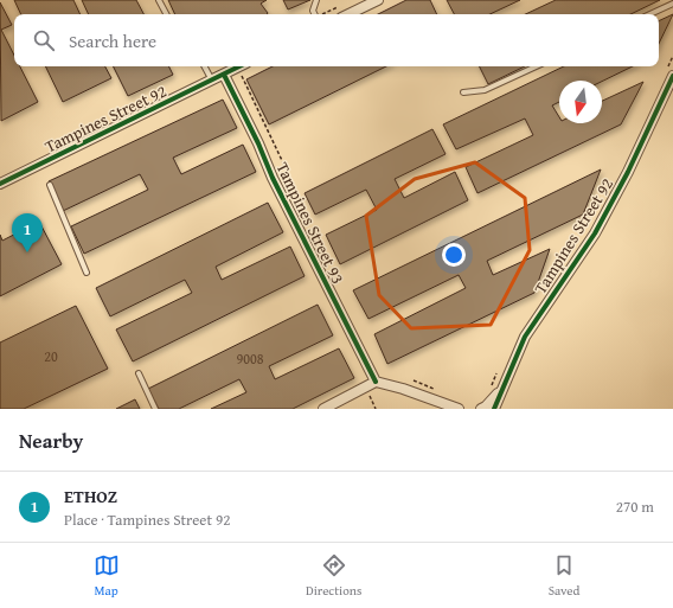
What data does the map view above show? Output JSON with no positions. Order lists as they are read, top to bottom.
{
  "streets": {
    "street": ["Tampines Street 92", "Tampines Street 93"]
  },
  "crossings": [
    ["Tampines Street 92", "Tampines Street 93"]
  ],
  "house_numbers": ["20", "9008"],
  "north": "bottom",
  "page": {
    "search": "Search here",
    "pins": "1",
    "heading": "Nearby",
    "list": [
      {
        "mark": "1",
        "name": "ETHOZ",
        "note": "Place · Tampines Street 92",
        "value": "270 m"
      }
    ],
    "nav": ["Map", "Directions", "Saved"]
  }
}
